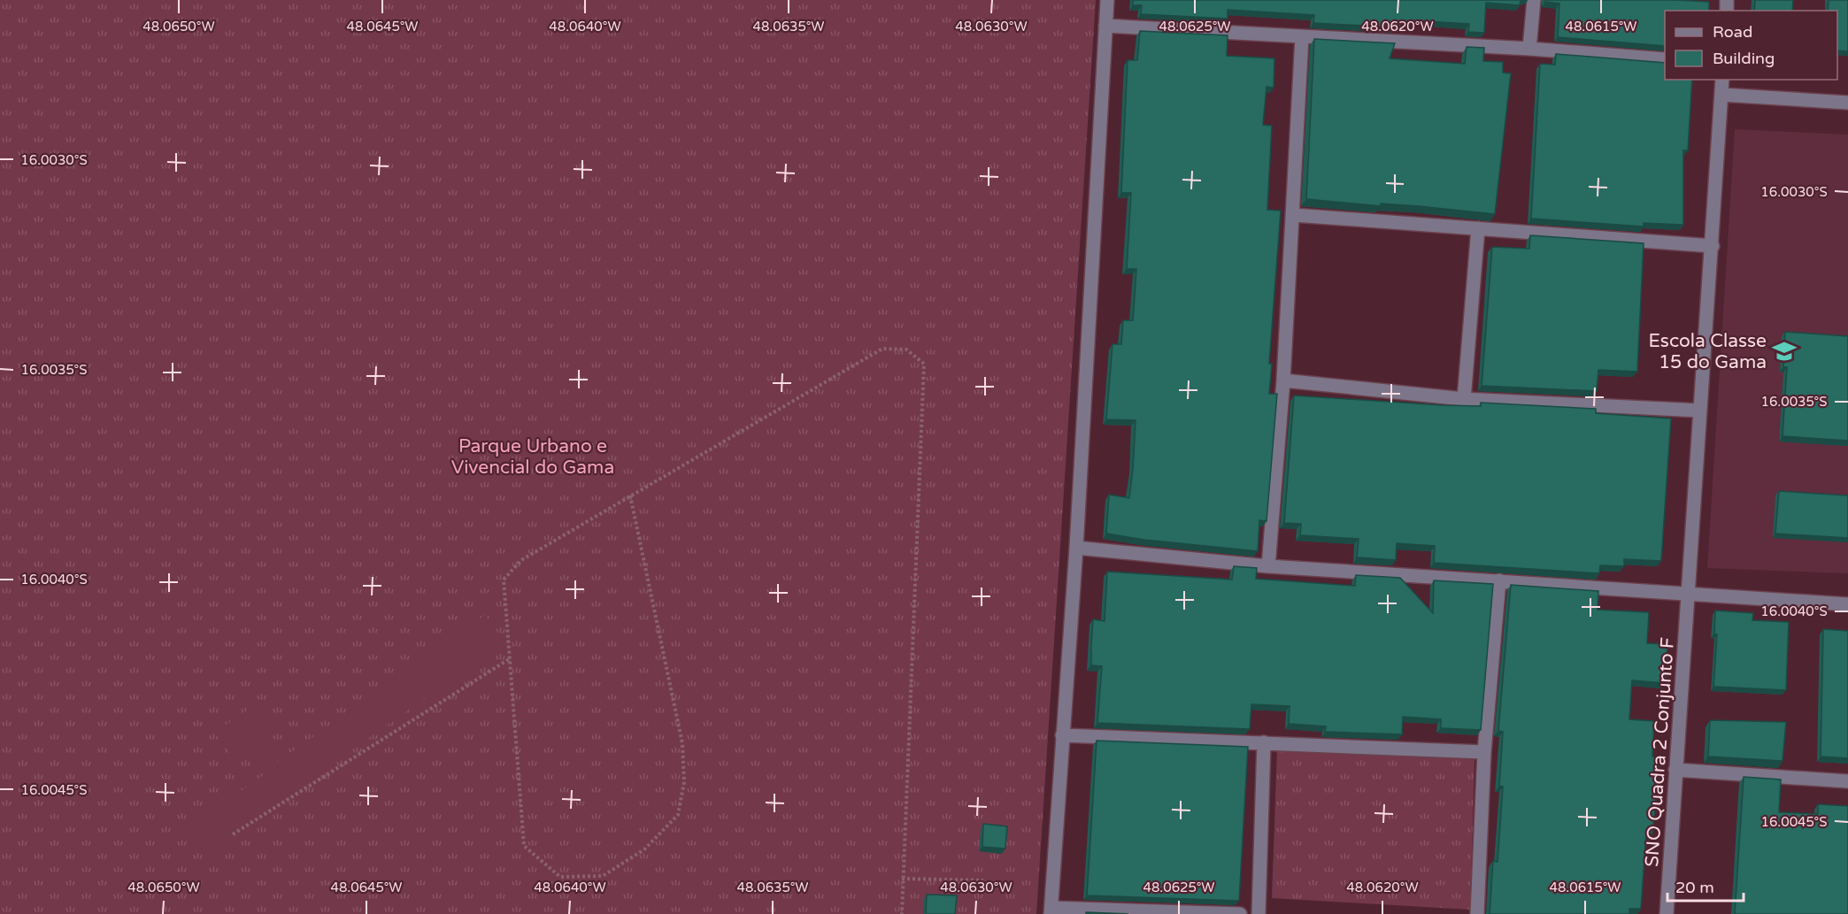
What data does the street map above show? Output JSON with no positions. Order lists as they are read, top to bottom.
{
  "streets": {
    "street": ["SNO Quadra 2 Conjunto F"]
  },
  "parks": ["Parque Urbano e Vivencial do Gama"],
  "places": {
    "school or university": ["Escola Classe 15 do Gama"]
  },
  "legend": ["Road", "Building"],
  "scale_bar": "20 m",
  "coordinates": [
    "48.0650°W",
    "48.0645°W",
    "48.0640°W",
    "48.0635°W",
    "48.0630°W",
    "48.0625°W",
    "48.0620°W",
    "48.0615°W",
    "16.0030°S",
    "16.0035°S",
    "16.0040°S",
    "16.0045°S"
  ]
}
